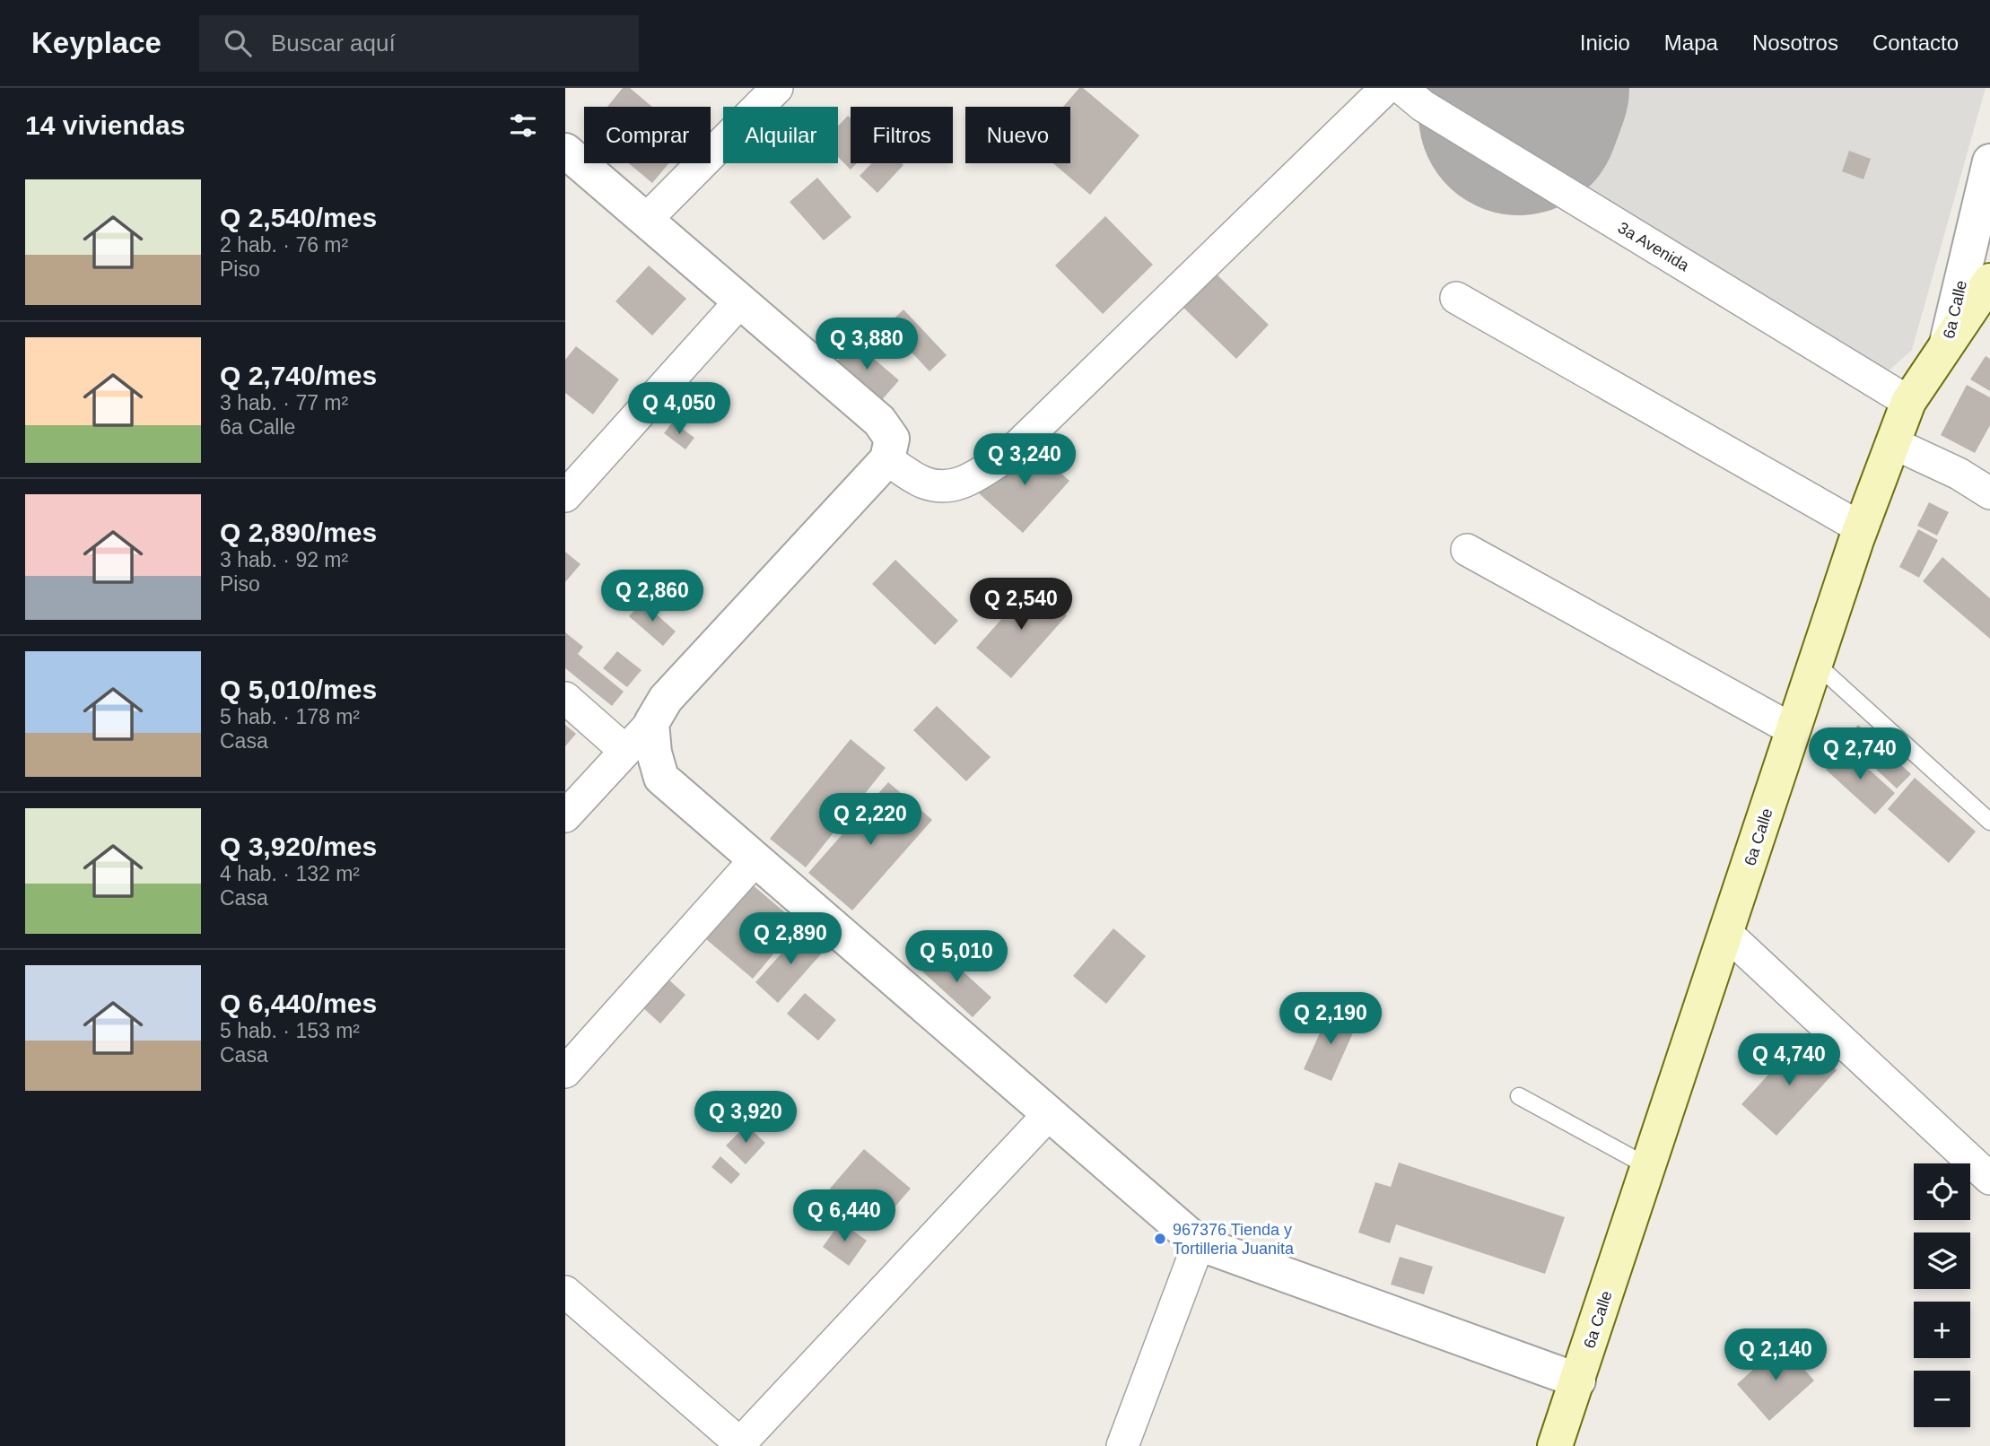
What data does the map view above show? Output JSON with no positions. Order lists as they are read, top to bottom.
{
  "streets": {
    "main road": ["6a Calle"],
    "street": ["3a Avenida"]
  },
  "crossings": [
    ["3a Avenida", "6a Calle"]
  ],
  "places": ["967376 Tienda y Tortilleria Juanita"],
  "page": {
    "header": "Keyplace",
    "search": "Buscar aquí",
    "nav": [
      "Inicio",
      "Mapa",
      "Nosotros",
      "Contacto"
    ],
    "heading": "14 viviendas",
    "chip": [
      "Comprar",
      "Alquilar",
      "Filtros",
      "Nuevo"
    ],
    "list": [
      {
        "name": "Q 2,540/mes",
        "note": "2 hab. · 76 m² · Piso"
      },
      {
        "name": "Q 2,740/mes",
        "note": "3 hab. · 77 m² · 6a Calle"
      },
      {
        "name": "Q 2,890/mes",
        "note": "3 hab. · 92 m² · Piso"
      },
      {
        "name": "Q 5,010/mes",
        "note": "5 hab. · 178 m² · Casa"
      },
      {
        "name": "Q 3,920/mes",
        "note": "4 hab. · 132 m² · Casa"
      },
      {
        "name": "Q 6,440/mes",
        "note": "5 hab. · 153 m² · Casa"
      }
    ],
    "price": [
      "Q 3,880",
      "Q 4,050",
      "Q 3,240",
      "Q 2,860",
      "Q 2,540",
      "Q 2,740",
      "Q 2,220",
      "Q 2,890",
      "Q 5,010",
      "Q 2,190",
      "Q 4,740",
      "Q 3,920",
      "Q 6,440",
      "Q 2,140"
    ],
    "map_buttons": ["+", "−"]
  }
}
